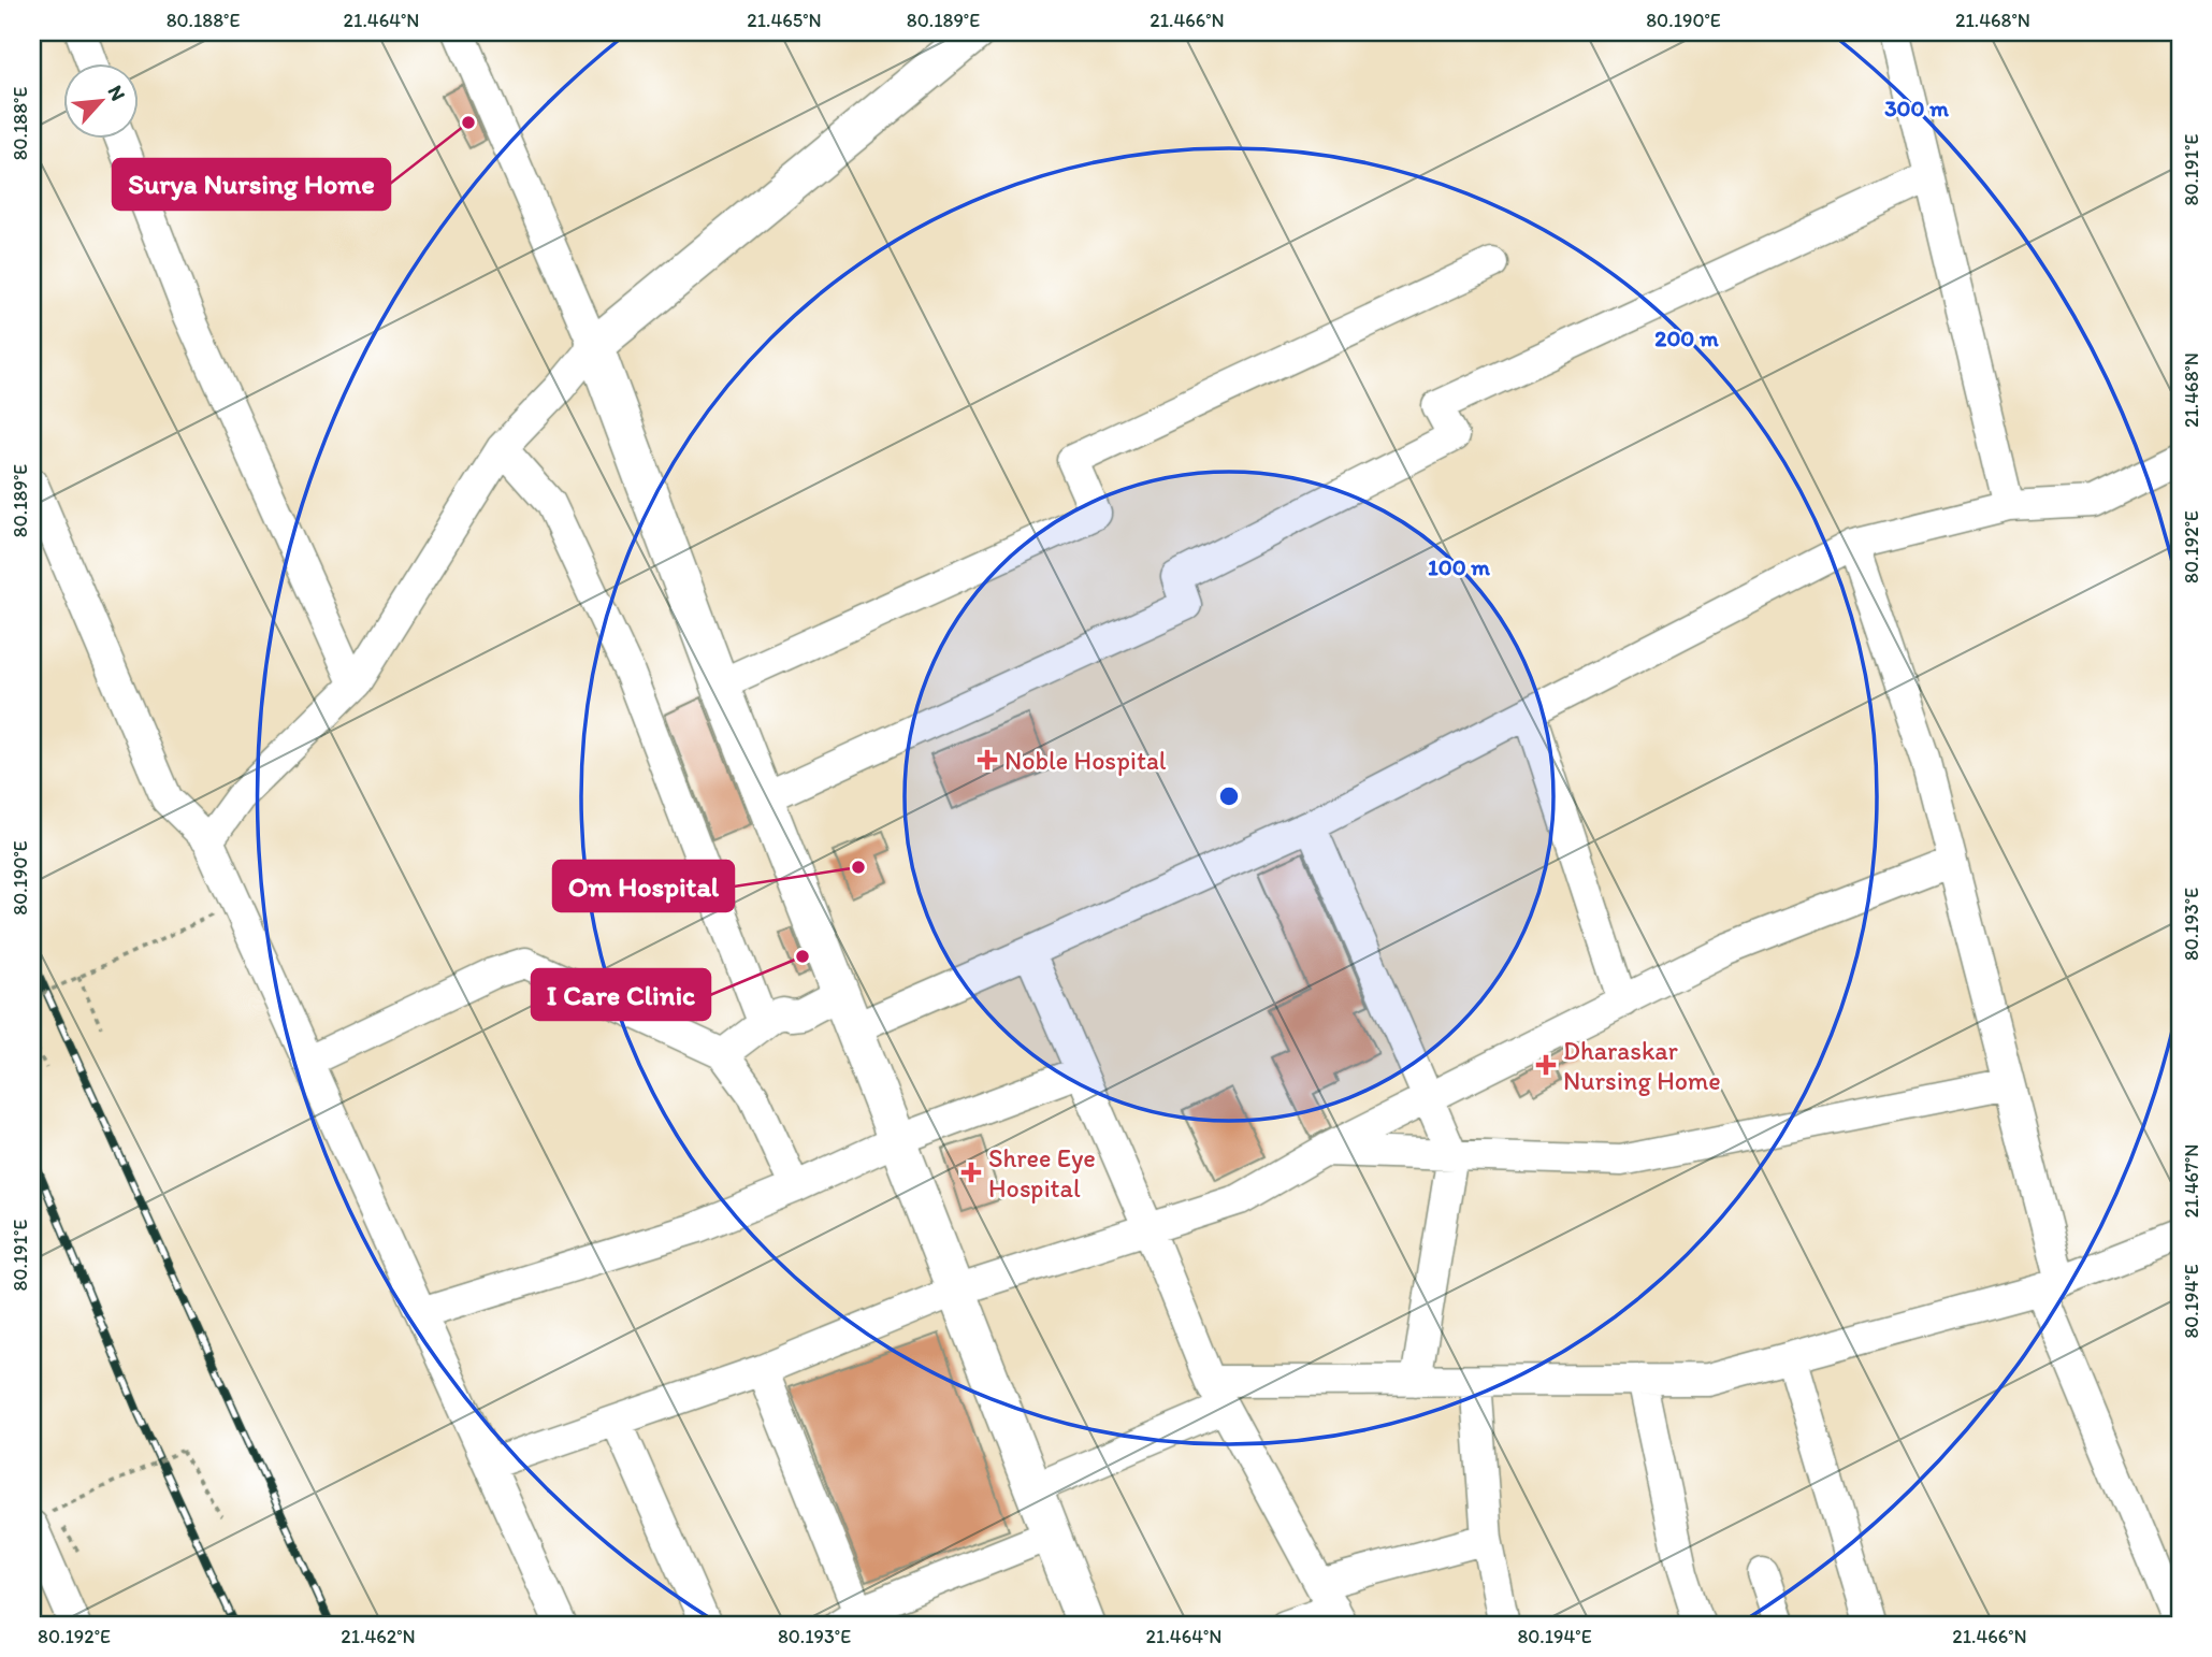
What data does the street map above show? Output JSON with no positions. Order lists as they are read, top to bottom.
{
  "places": {
    "other": ["Surya Nursing Home", "Om Hospital", "I Care Clinic"],
    "health": ["Noble Hospital", "Dharaskar Nursing Home", "Shree Eye Hospital"]
  },
  "north": "top right",
  "coordinates": [
    "80.188°E",
    "21.464°N",
    "21.465°N",
    "80.189°E",
    "21.466°N",
    "80.190°E",
    "21.468°N",
    "80.191°E",
    "80.192°E",
    "80.193°E",
    "21.467°N",
    "80.194°E",
    "21.462°N"
  ],
  "rings": ["300 m", "200 m", "100 m"]
}
